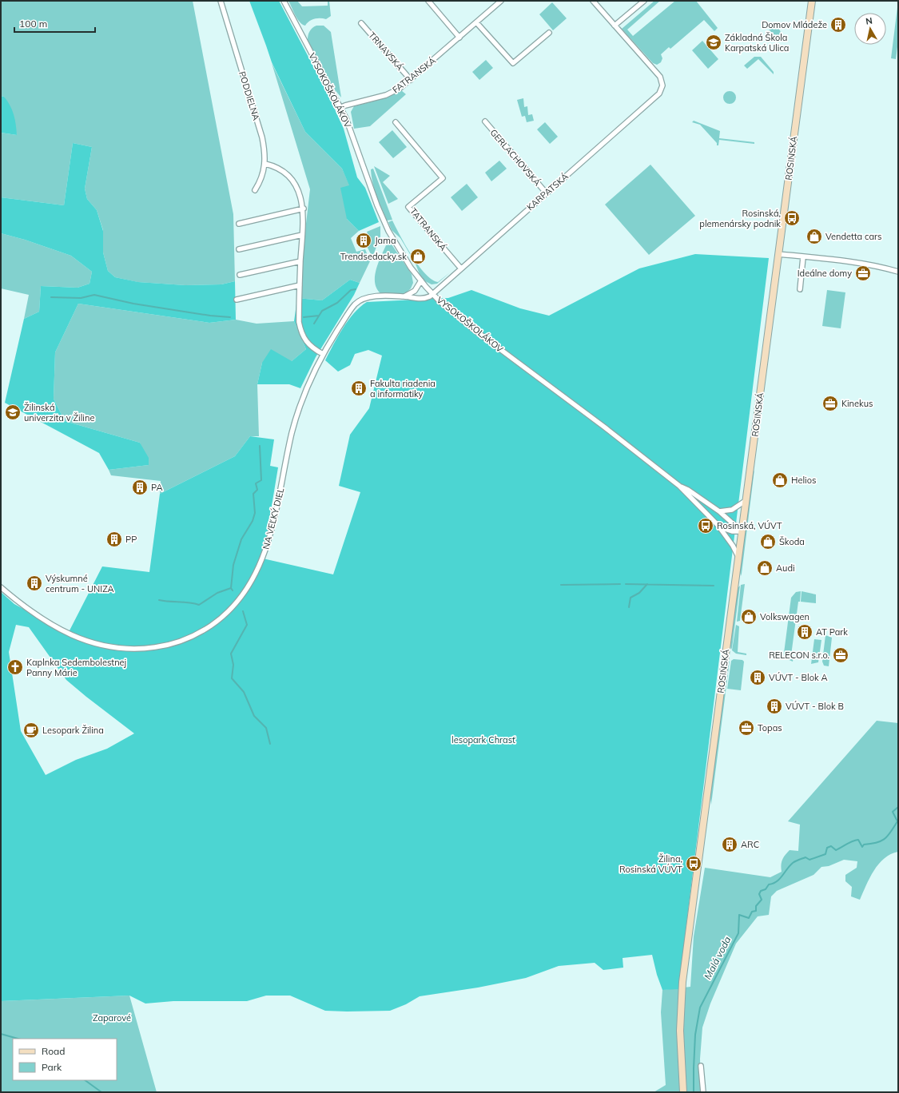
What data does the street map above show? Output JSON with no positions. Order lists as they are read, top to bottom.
{
  "streets": {
    "street": [
      "TRNAVSKÁ",
      "FATRANSKÁ",
      "VYSOKOŠKOLÁKOV",
      "PODDIELNA",
      "GERLACHOVSKÁ",
      "ROSINSKÁ",
      "KARPATSKÁ",
      "TATRANSKÁ",
      "NA VEĽKÝ DIEL"
    ]
  },
  "crossings": [
    ["TRNAVSKÁ", "FATRANSKÁ"],
    ["FATRANSKÁ", "VYSOKOŠKOLÁKOV"],
    ["VYSOKOŠKOLÁKOV", "ROSINSKÁ"],
    ["VYSOKOŠKOLÁKOV", "KARPATSKÁ"],
    ["VYSOKOŠKOLÁKOV", "NA VEĽKÝ DIEL"],
    ["GERLACHOVSKÁ", "KARPATSKÁ"],
    ["KARPATSKÁ", "TATRANSKÁ"],
    ["KARPATSKÁ", "NA VEĽKÝ DIEL"]
  ],
  "water": ["Malá voda"],
  "parks": ["lesopark Chrasť", "Zaparové"],
  "places": {
    "building": [
      "Domov Mládeže",
      "Jama",
      "Fakulta riadenia a informatiky",
      "PA",
      "PP",
      "Výskumné centrum - UNIZA",
      "AT Park",
      "VÚVT - Blok A",
      "VÚVT - Blok B",
      "ARC"
    ],
    "school or university": ["Základná Škola Karpatská Ulica", "Žilinská univerzita v Žiline"],
    "bus stop": ["Rosinská, plemenársky podnik", "Rosinská, VÚVT", "Žilina, Rosinská VÚVT"],
    "shop": [
      "Vendetta cars",
      "Trendsedacky.sk",
      "Helios",
      "Škoda",
      "Audi",
      "Volkswagen"
    ],
    "office": [
      "Ideálne domy",
      "Kinekus",
      "RELECON s.r.o.",
      "Topas"
    ],
    "church": ["Kaplnka Sedembolestnej Panny Márie"],
    "cafe": ["Lesopark Žilina"]
  },
  "legend": ["Road", "Park"],
  "scale_bar": "100 m",
  "north": "top"
}
